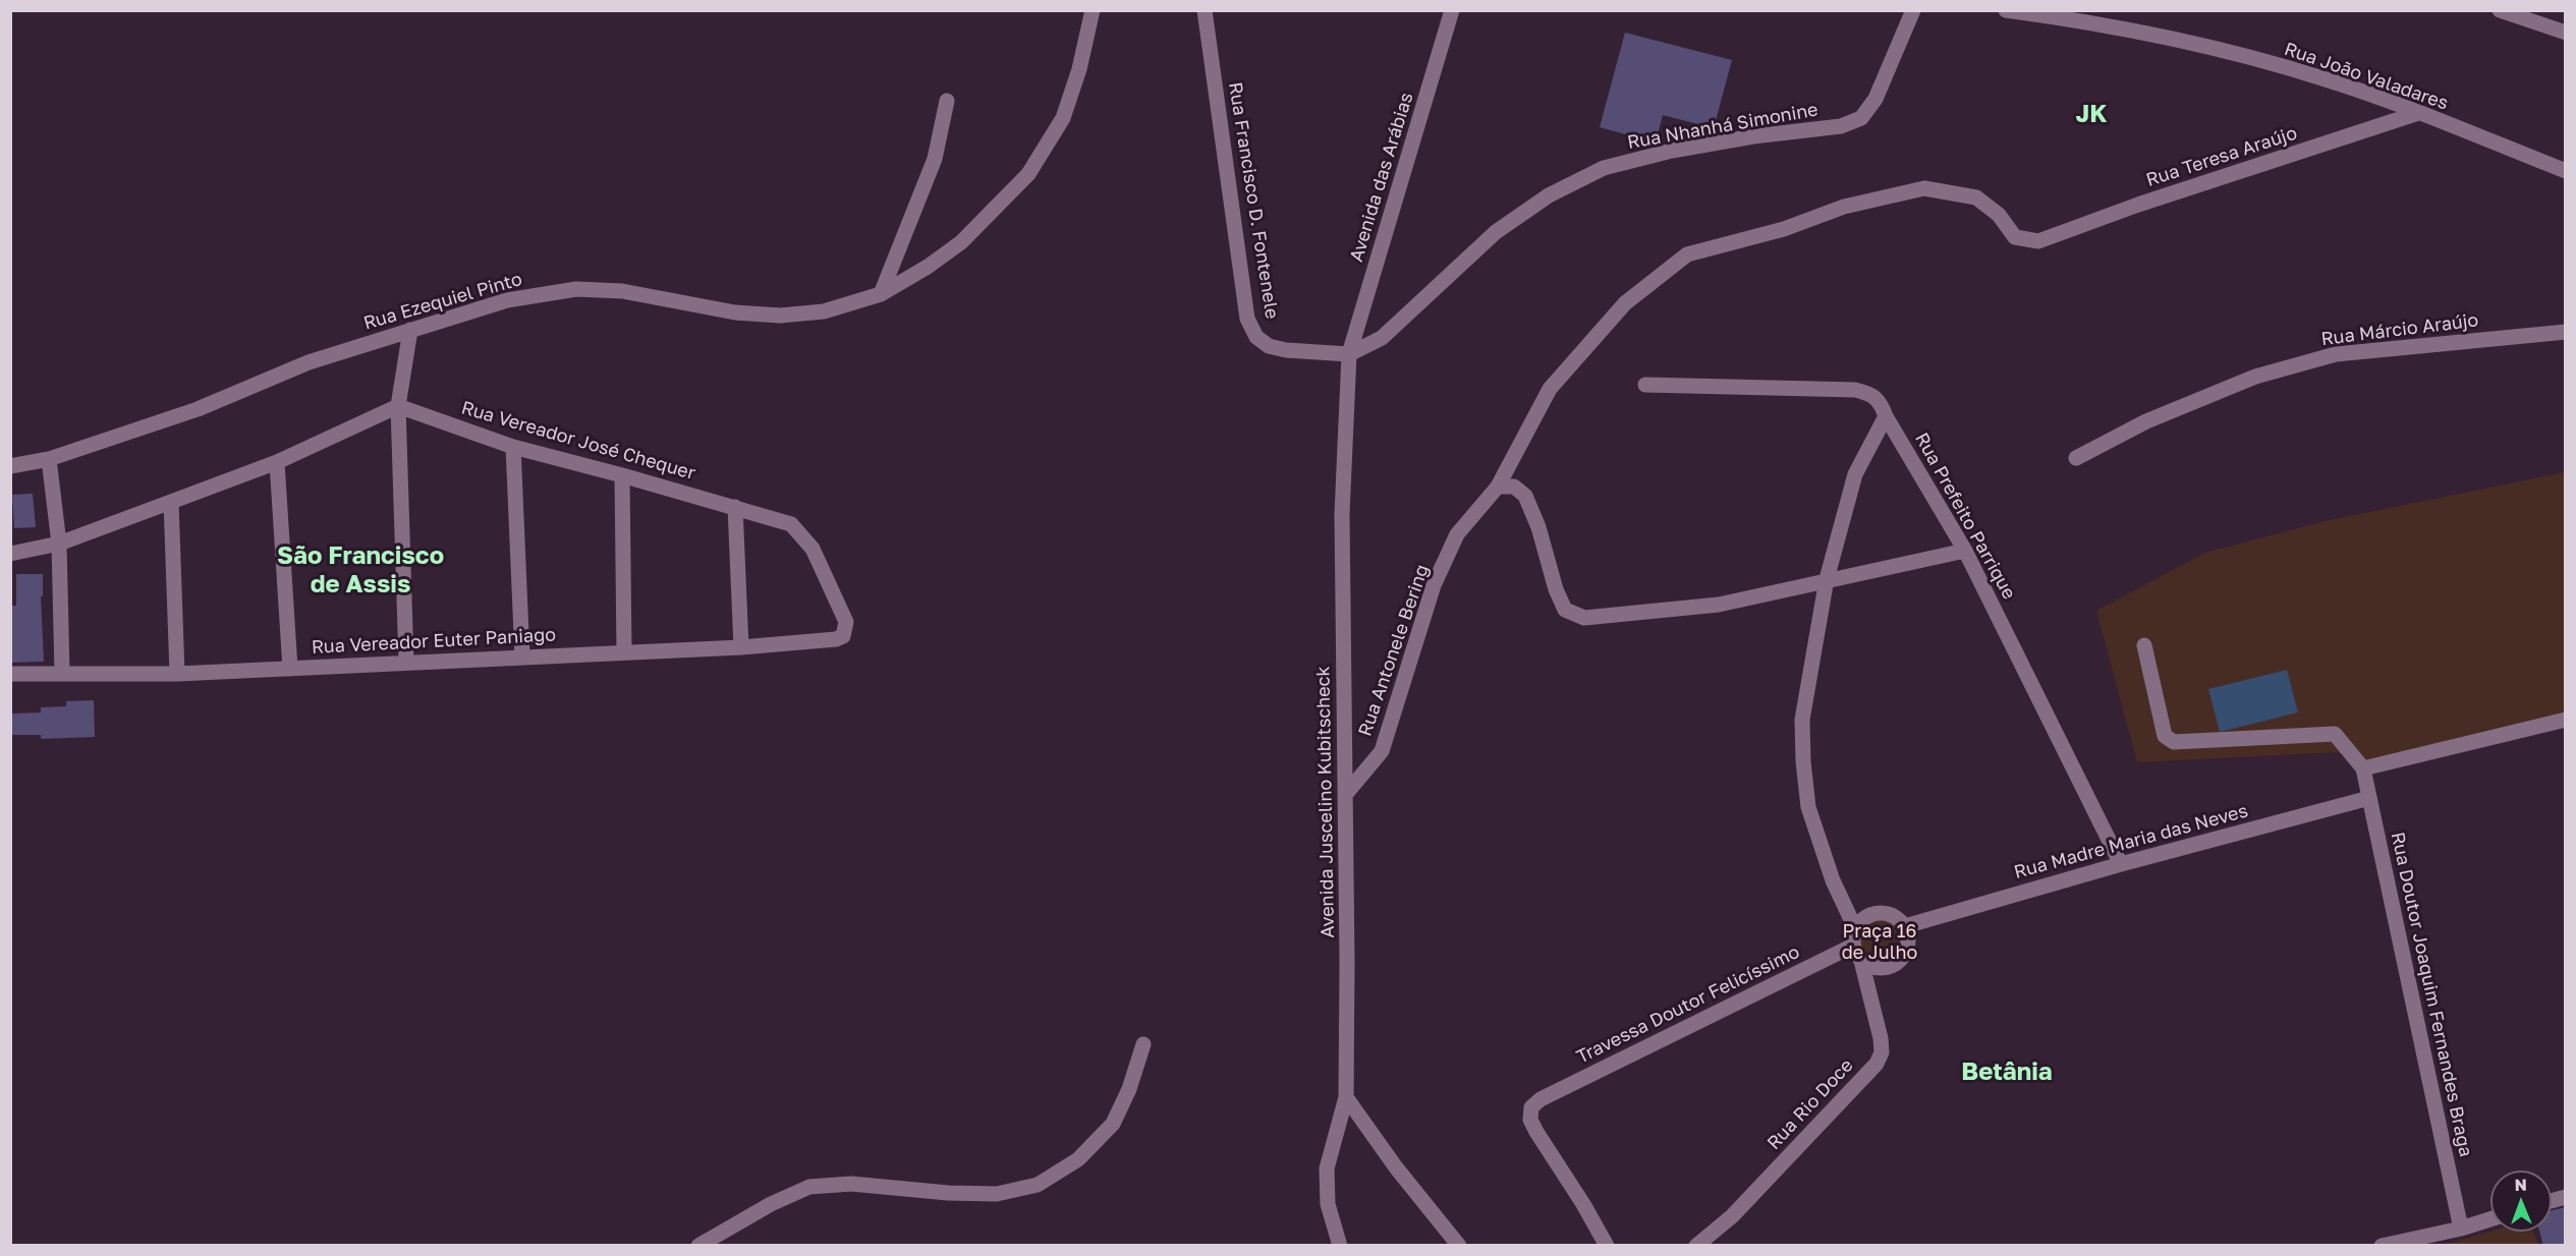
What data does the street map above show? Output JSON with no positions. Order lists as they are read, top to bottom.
{
  "streets": {
    "street": [
      "Rua João Valadares",
      "Rua Nhanhá Simonine",
      "Rua Teresa Araújo",
      "Avenida das Arábias",
      "Rua Francisco D. Fontenele",
      "Rua Ezequiel Pinto",
      "Rua Márcio Araújo",
      "Rua Vereador José Chequer",
      "Rua Prefeito Parrique",
      "Rua Vereador Euter Paniago",
      "Rua Antonele Bering",
      "Avenida Juscelino Kubitscheck",
      "Rua Madre Maria das Neves",
      "Rua Doutor Joaquim Fernandes Braga",
      "Travessa Doutor Felicíssimo",
      "Rua Rio Doce"
    ]
  },
  "crossings": [
    ["Rua João Valadares", "Rua Teresa Araújo"],
    ["Rua Nhanhá Simonine", "Avenida das Arábias"],
    ["Rua Nhanhá Simonine", "Rua Francisco D. Fontenele"],
    ["Rua Nhanhá Simonine", "Avenida Juscelino Kubitscheck"],
    ["Rua Teresa Araújo", "Rua Antonele Bering"],
    ["Avenida das Arábias", "Rua Francisco D. Fontenele"],
    ["Avenida das Arábias", "Avenida Juscelino Kubitscheck"],
    ["Rua Francisco D. Fontenele", "Avenida Juscelino Kubitscheck"],
    ["Rua Vereador José Chequer", "Rua Vereador Euter Paniago"],
    ["Rua Prefeito Parrique", "Rua Madre Maria das Neves"],
    ["Rua Antonele Bering", "Avenida Juscelino Kubitscheck"],
    ["Rua Madre Maria das Neves", "Rua Doutor Joaquim Fernandes Braga"],
    ["Rua Madre Maria das Neves", "Travessa Doutor Felicíssimo"],
    ["Rua Madre Maria das Neves", "Rua Rio Doce"],
    ["Travessa Doutor Felicíssimo", "Rua Rio Doce"]
  ],
  "districts": ["JK", "São Francisco de Assis", "Betânia"],
  "parks": ["Praça 16 de Julho"],
  "north": "top"
}
